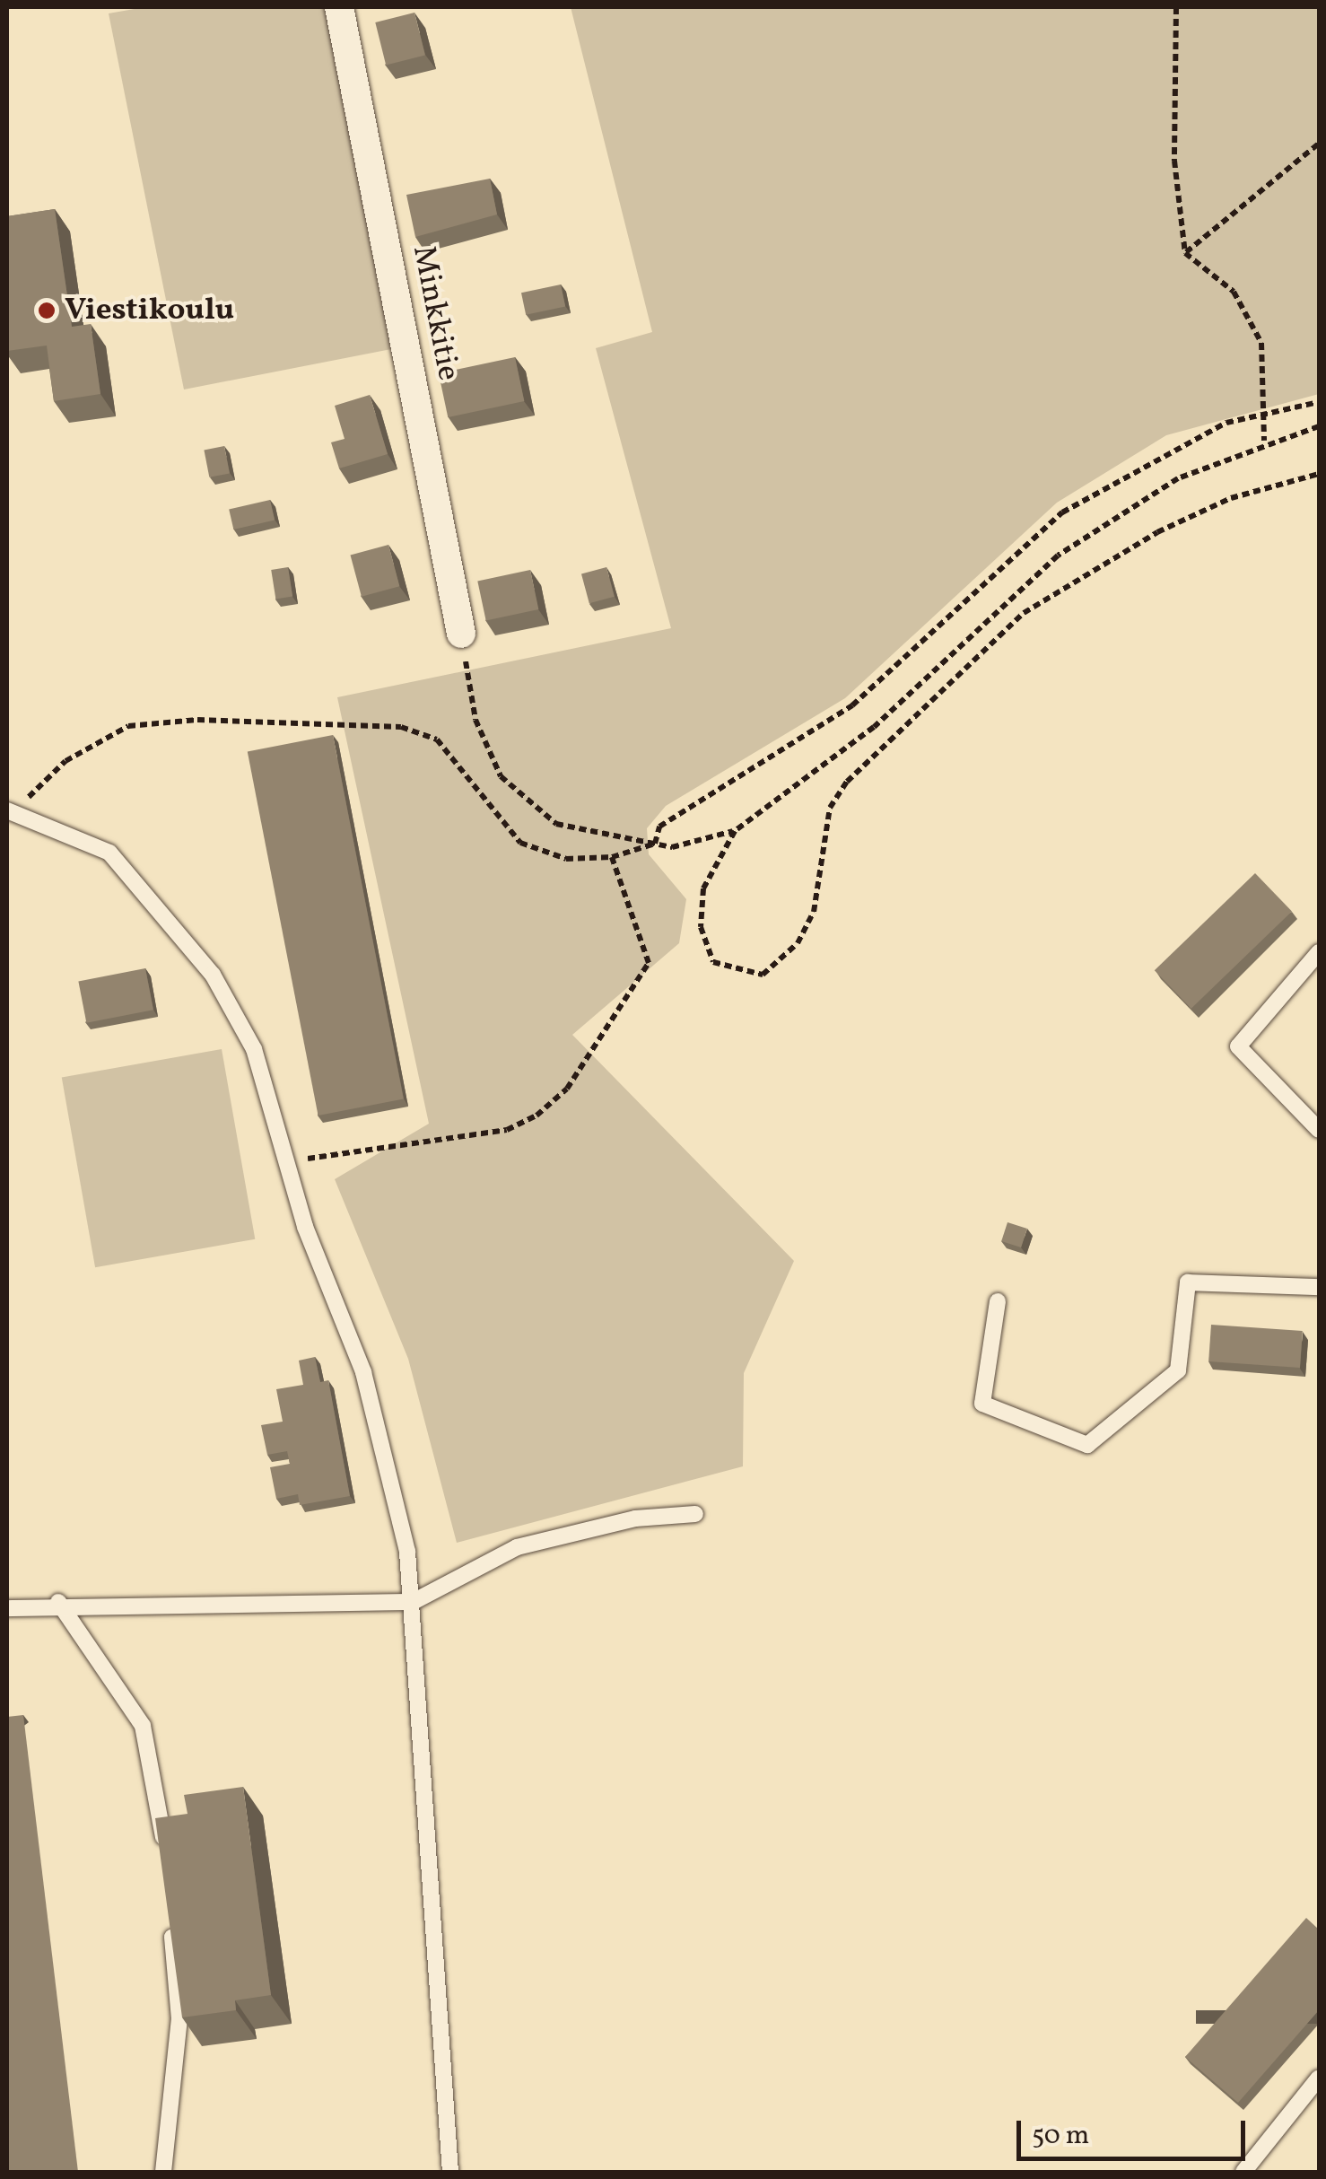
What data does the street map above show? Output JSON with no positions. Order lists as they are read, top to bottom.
{
  "streets": {
    "street": ["Minkkitie"]
  },
  "places": ["Viestikoulu"],
  "scale_bar": "50 m"
}
